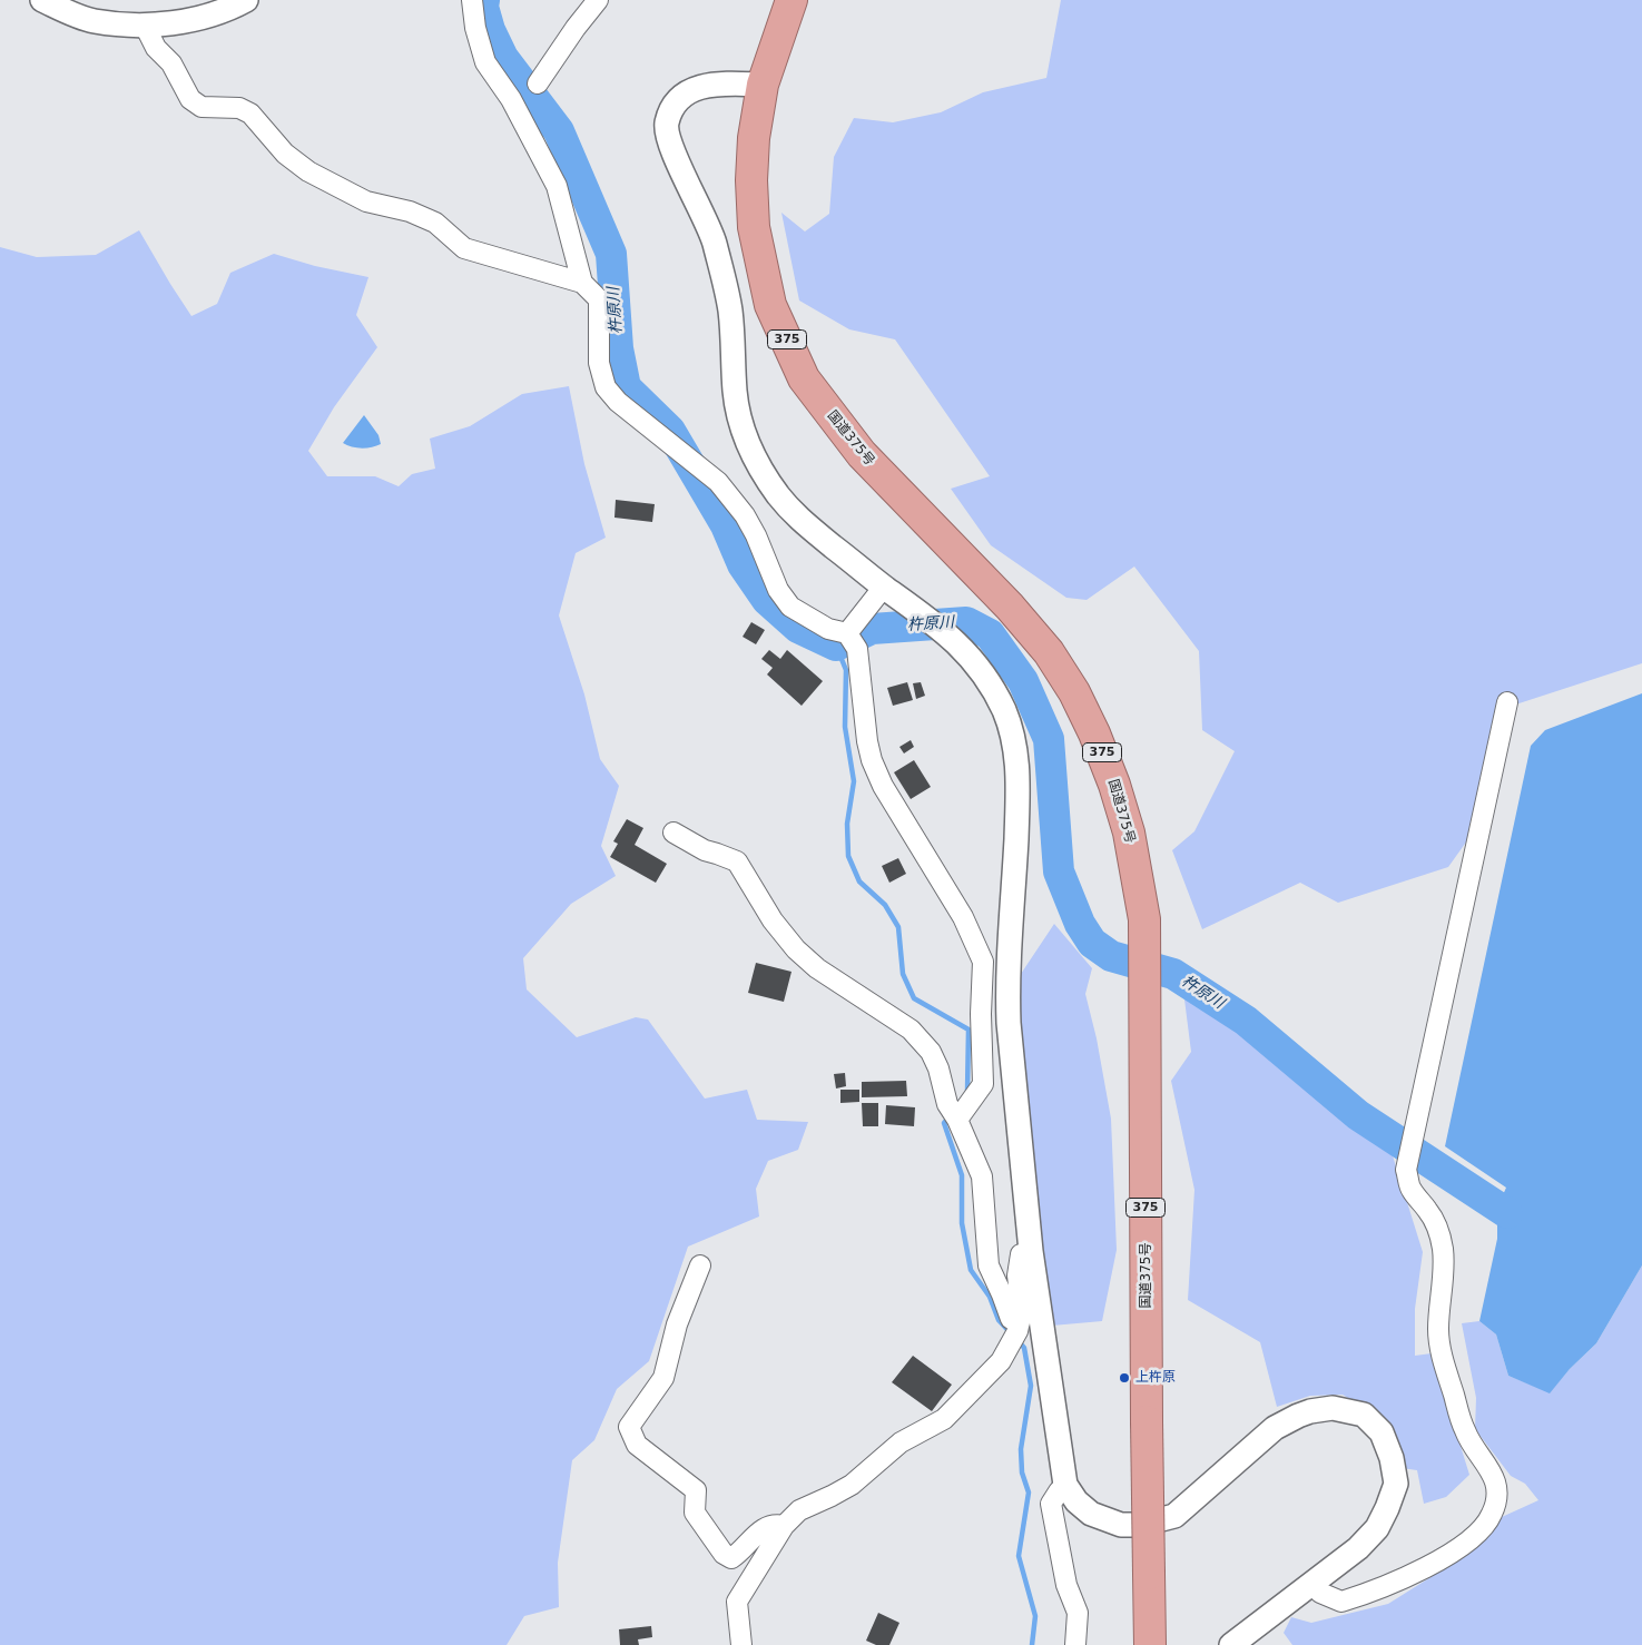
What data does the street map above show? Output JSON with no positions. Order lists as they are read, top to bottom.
{
  "streets": {
    "highway": ["375", "国道375号"]
  },
  "water": ["杵原川"],
  "places": ["上杵原"]
}
